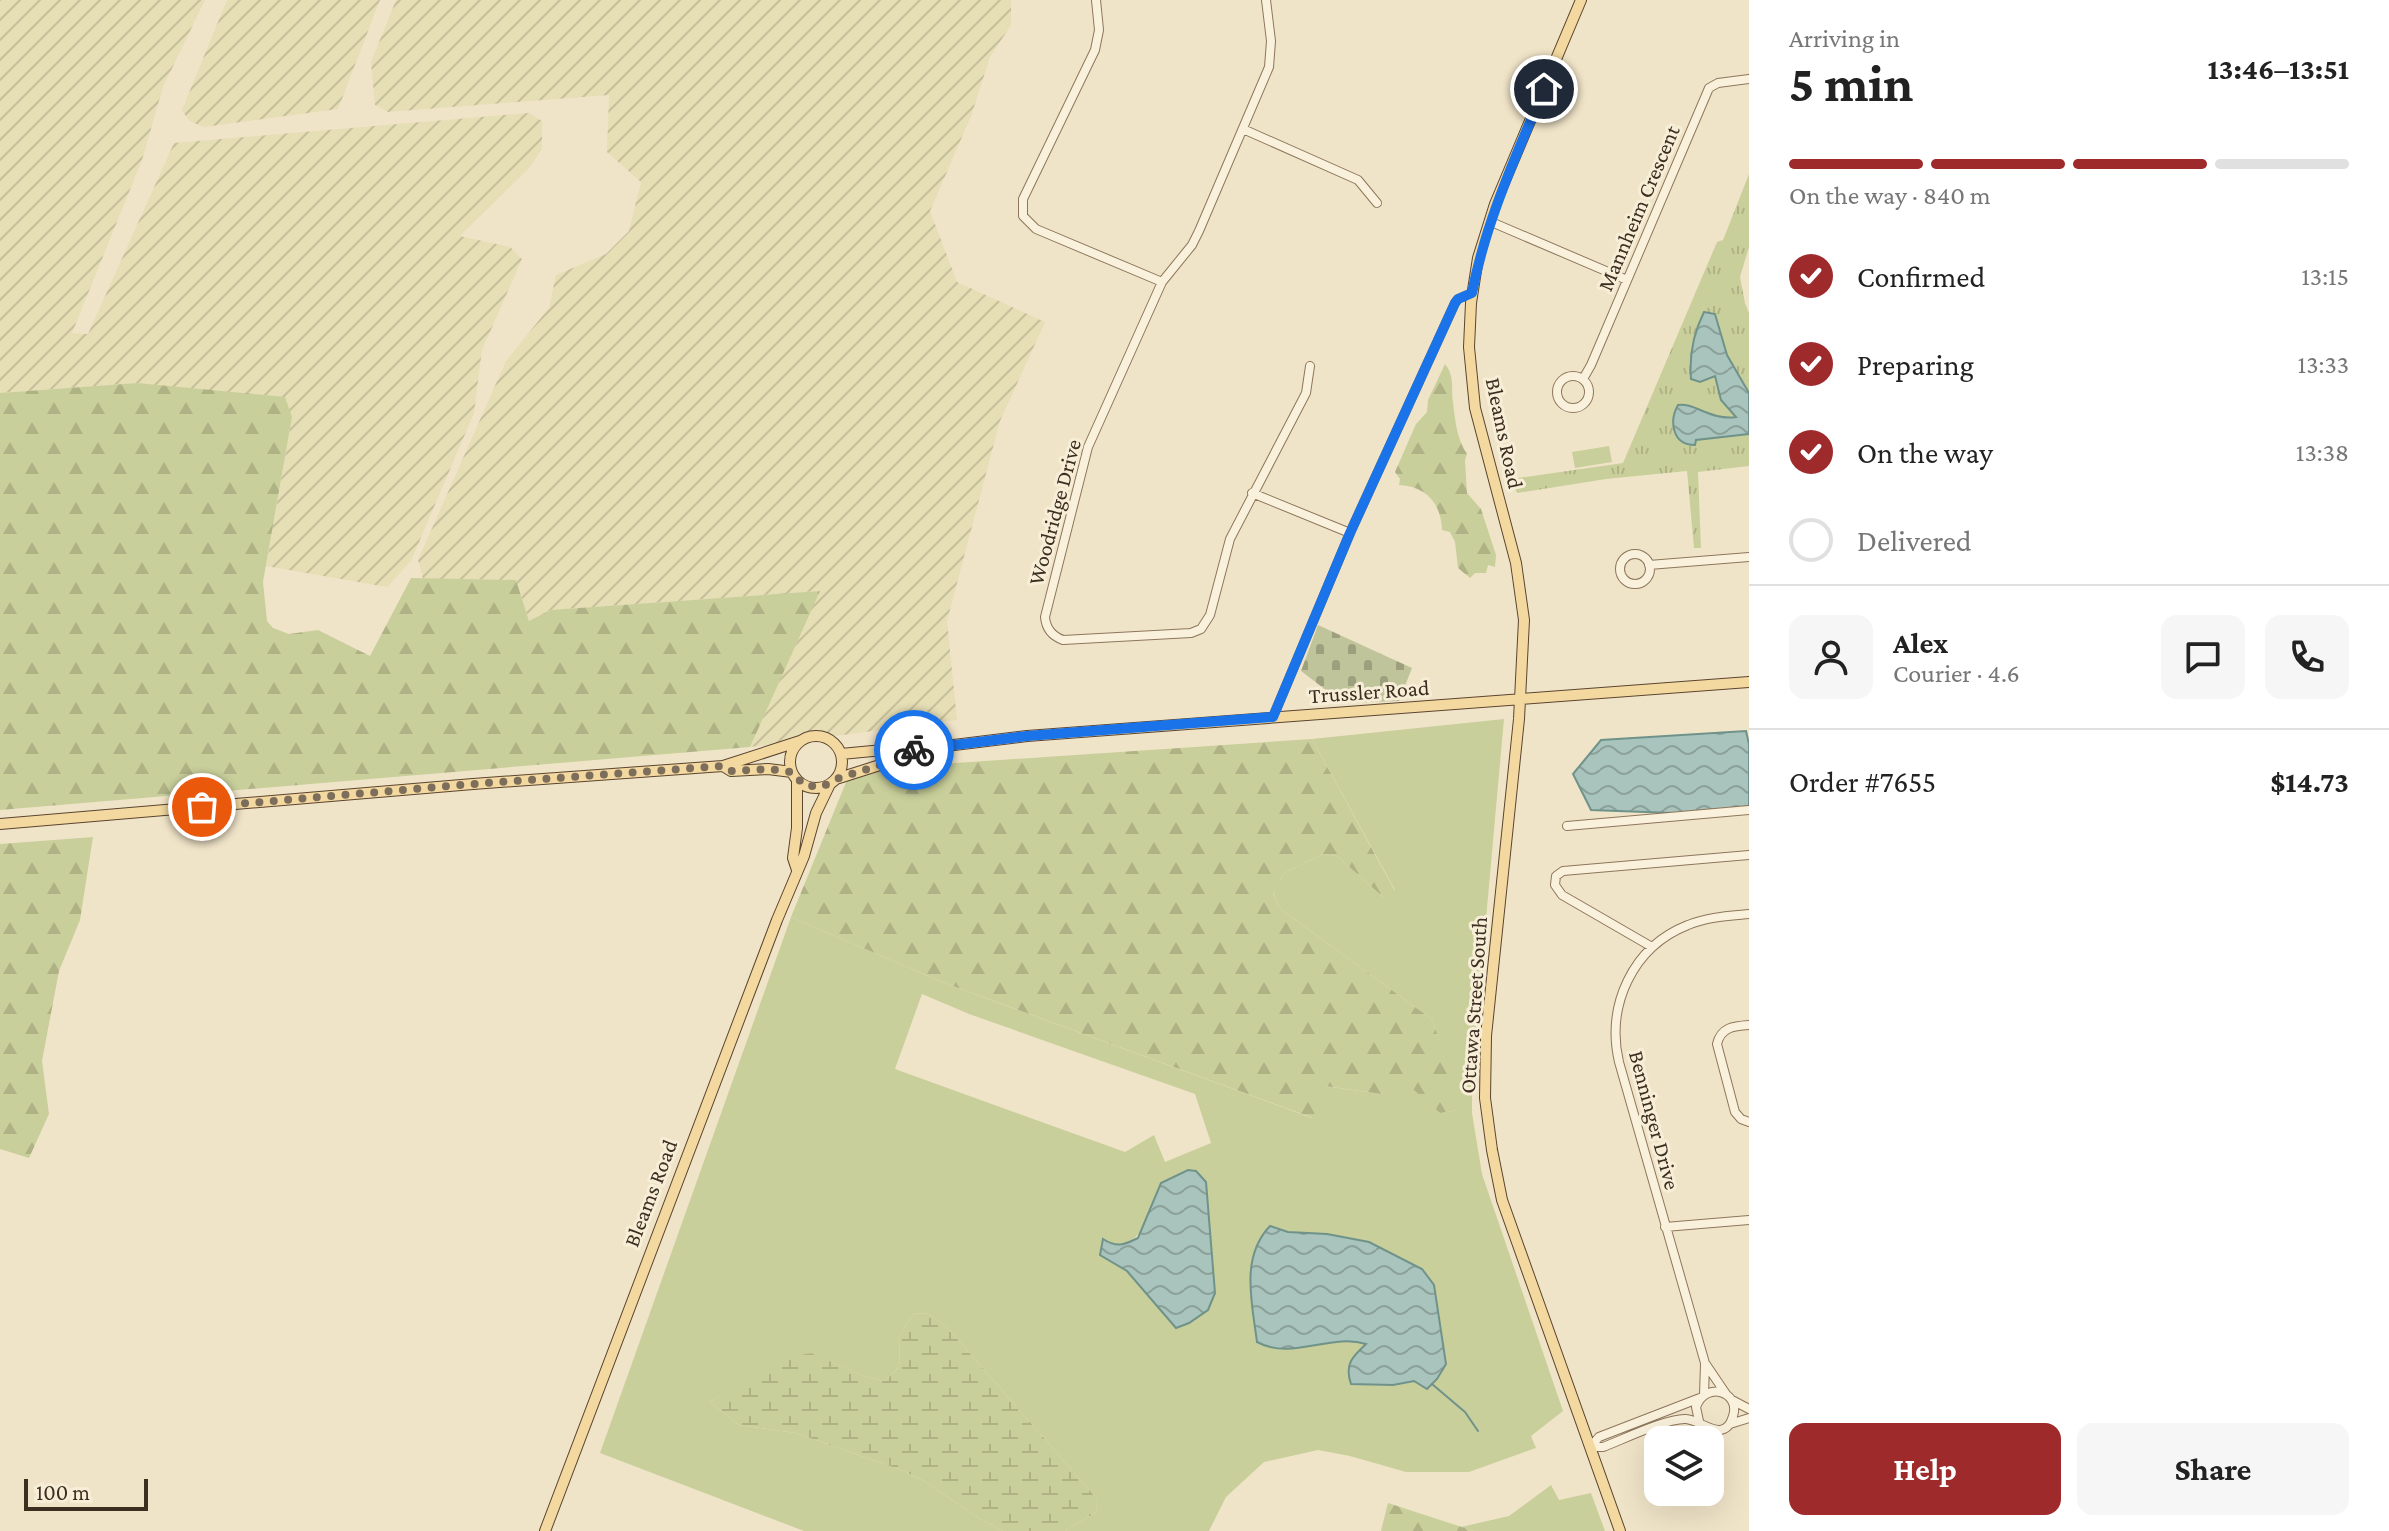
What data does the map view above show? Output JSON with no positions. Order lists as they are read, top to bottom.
{
  "streets": {
    "main road": ["Bleams Road", "Trussler Road", "Ottawa Street South"],
    "street": ["Mannheim Crescent", "Woodridge Drive", "Benninger Drive"]
  },
  "crossings": [
    ["Bleams Road", "Trussler Road"],
    ["Bleams Road", "Ottawa Street South"],
    ["Trussler Road", "Ottawa Street South"]
  ],
  "scale_bar": "100 m",
  "page": {
    "heading": ["5 min", "Arriving in", "13:46–13:51"],
    "panel": [
      "Alex",
      "Courier · 4.6",
      "Order #7655",
      "$14.73"
    ],
    "bar": "On the way · 840 m",
    "list": [
      ["Confirmed", "13:15"],
      ["Preparing", "13:33"],
      ["On the way", "13:38"],
      "Delivered"
    ],
    "buttons": ["Help", "Share"],
    "scale": "100 m"
  }
}
